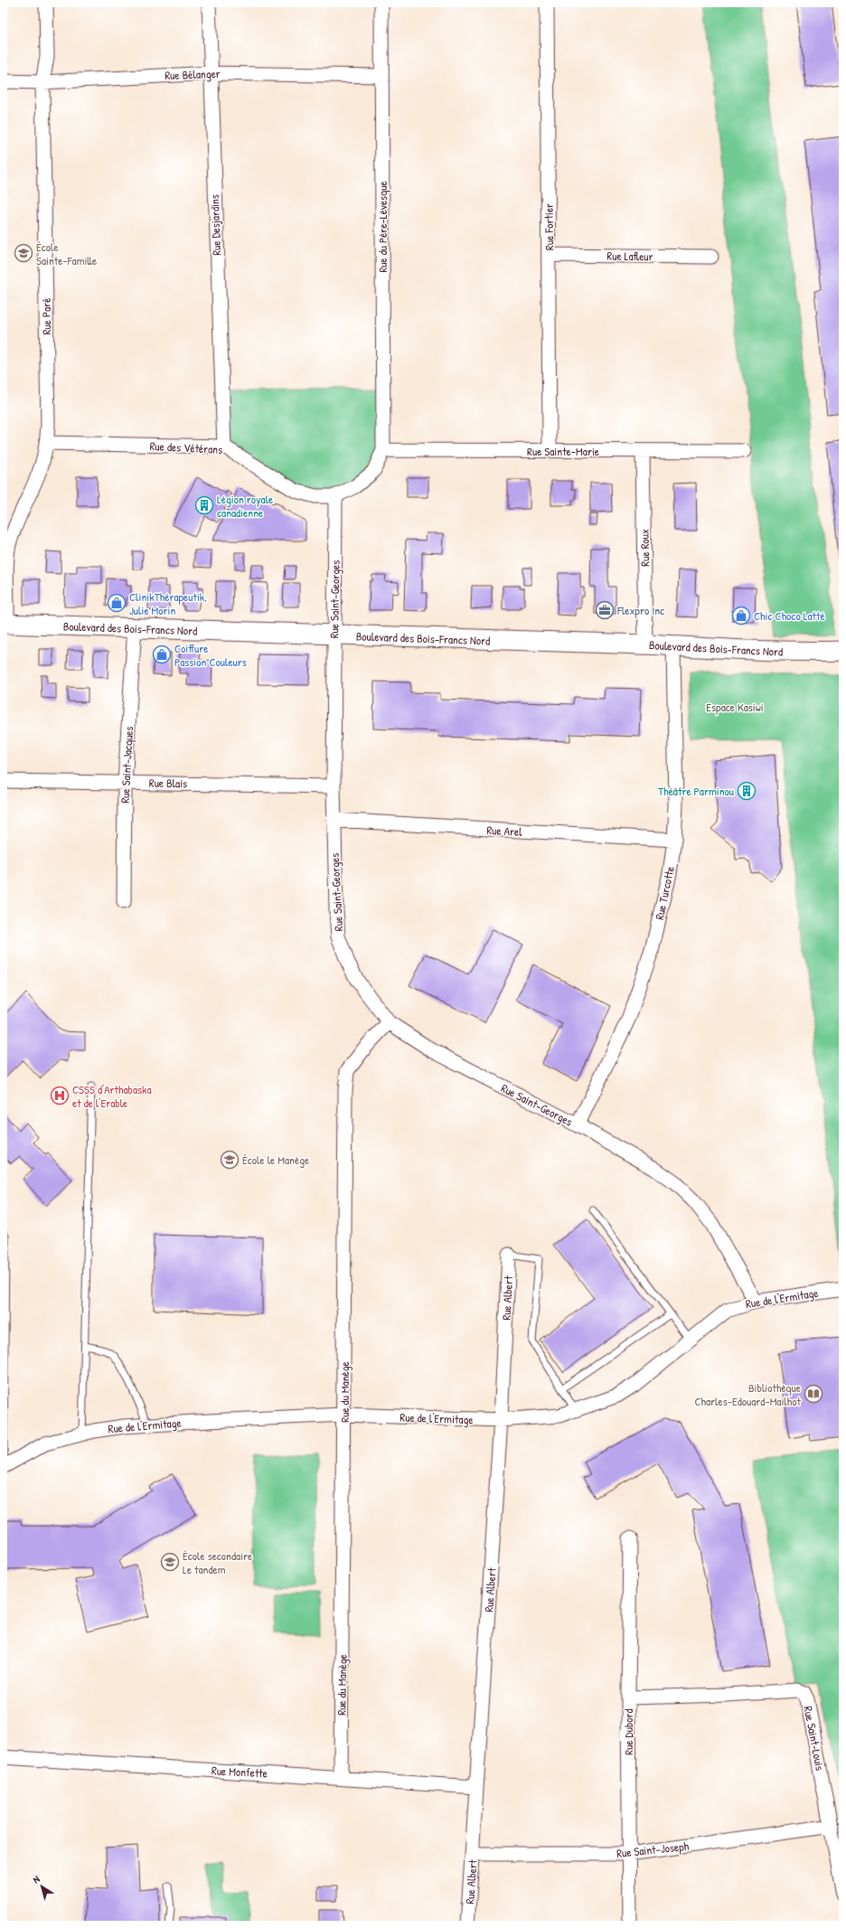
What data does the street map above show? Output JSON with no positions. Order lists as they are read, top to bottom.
{
  "streets": {
    "street": [
      "Rue Bélanger",
      "Rue Desjardins",
      "Rue du Père-Lévesque",
      "Rue Fortier",
      "Rue Lafleur",
      "Rue Paré",
      "Rue des Vétérans",
      "Rue Sainte-Marie",
      "Rue Roux",
      "Rue Saint-Georges",
      "Boulevard des Bois-Francs Nord",
      "Rue Saint-Jacques",
      "Rue Blais",
      "Rue Arel",
      "Rue Turcotte",
      "Rue Albert",
      "Rue de l'Ermitage",
      "Rue du Manège",
      "Rue Dubord",
      "Rue Saint-Louis",
      "Rue Monfette",
      "Rue Saint-Joseph"
    ]
  },
  "crossings": [
    ["Rue Bélanger", "Rue Desjardins"],
    ["Rue Bélanger", "Rue du Père-Lévesque"],
    ["Rue Bélanger", "Rue Paré"],
    ["Rue Desjardins", "Rue des Vétérans"],
    ["Rue du Père-Lévesque", "Rue Sainte-Marie"],
    ["Rue Fortier", "Rue Lafleur"],
    ["Rue Fortier", "Rue Sainte-Marie"],
    ["Rue Paré", "Rue des Vétérans"],
    ["Rue Paré", "Boulevard des Bois-Francs Nord"],
    ["Rue des Vétérans", "Rue Saint-Georges"],
    ["Rue Sainte-Marie", "Rue Roux"],
    ["Rue Roux", "Boulevard des Bois-Francs Nord"],
    ["Rue Saint-Georges", "Boulevard des Bois-Francs Nord"],
    ["Rue Saint-Georges", "Rue Blais"],
    ["Rue Saint-Georges", "Rue Arel"],
    ["Rue Saint-Georges", "Rue Turcotte"],
    ["Rue Saint-Georges", "Rue de l'Ermitage"],
    ["Rue Saint-Georges", "Rue du Manège"],
    ["Boulevard des Bois-Francs Nord", "Rue Saint-Jacques"],
    ["Boulevard des Bois-Francs Nord", "Rue Turcotte"],
    ["Rue Saint-Jacques", "Rue Blais"],
    ["Rue Arel", "Rue Turcotte"],
    ["Rue Albert", "Rue de l'Ermitage"],
    ["Rue Albert", "Rue Monfette"],
    ["Rue Albert", "Rue Saint-Joseph"],
    ["Rue de l'Ermitage", "Rue du Manège"],
    ["Rue du Manège", "Rue Monfette"],
    ["Rue Dubord", "Rue Saint-Louis"],
    ["Rue Dubord", "Rue Saint-Joseph"],
    ["Rue Saint-Louis", "Rue Saint-Joseph"]
  ],
  "parks": ["Espace Kasiwi"],
  "places": {
    "school or university": ["École Sainte-Famille", "École le Manège", "École secondaire Le tandem"],
    "building": ["Légion royale canadienne", "Théâtre Parminou"],
    "shop": ["ClinikThérapeutik, Julie Morin", "Chic Choco Latté", "Coiffure Passion Couleurs"],
    "office": ["Flexpro Inc"],
    "hospital": ["CSSS d'Arthabaska et de l'Erable"],
    "library": ["Bibliothèque Charles-Edouard-Mailhot"]
  },
  "north": "top left"
}
